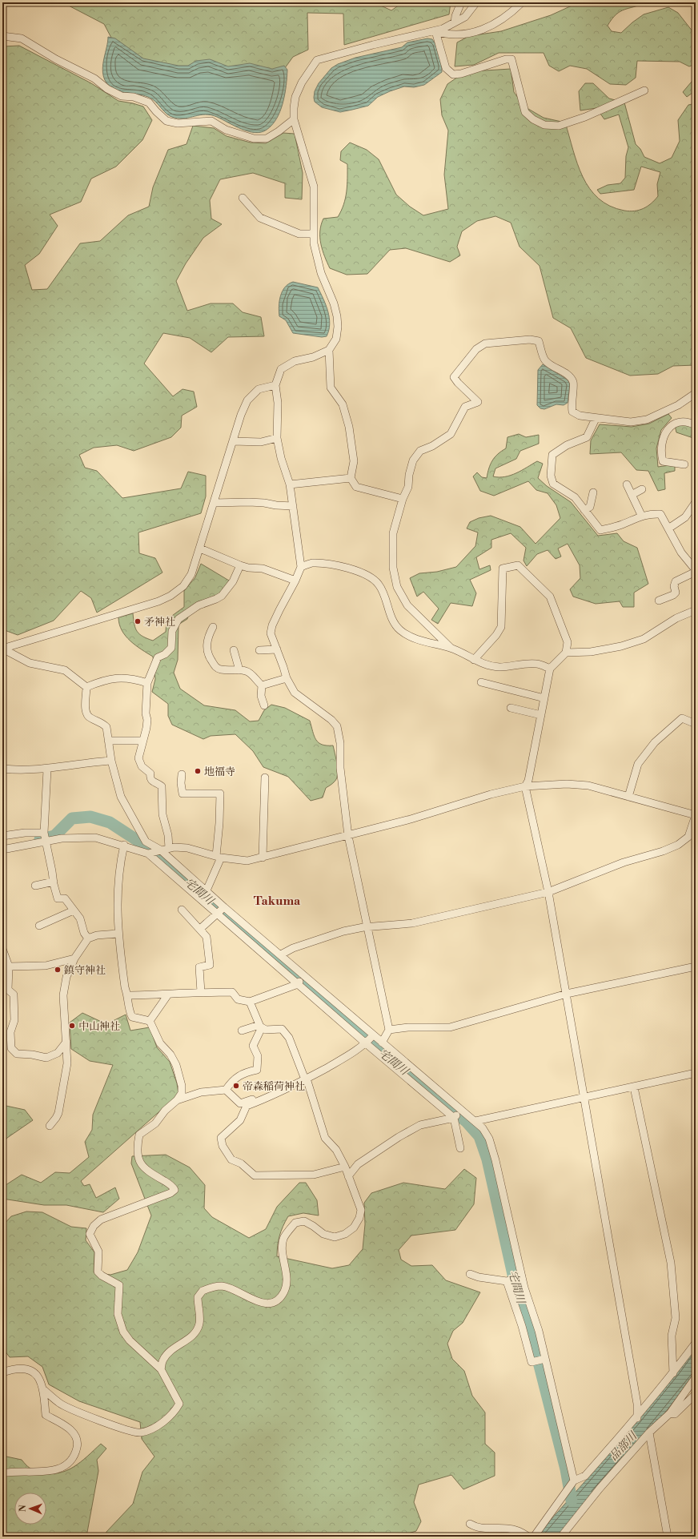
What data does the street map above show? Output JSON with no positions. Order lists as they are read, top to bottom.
{
  "districts": ["Takuma"],
  "water": ["宅間川", "品部川"],
  "places": [
    "矛神社",
    "地福寺",
    "鎮守神社",
    "中山神社",
    "帝森稲荷神社"
  ],
  "north": "left"
}
